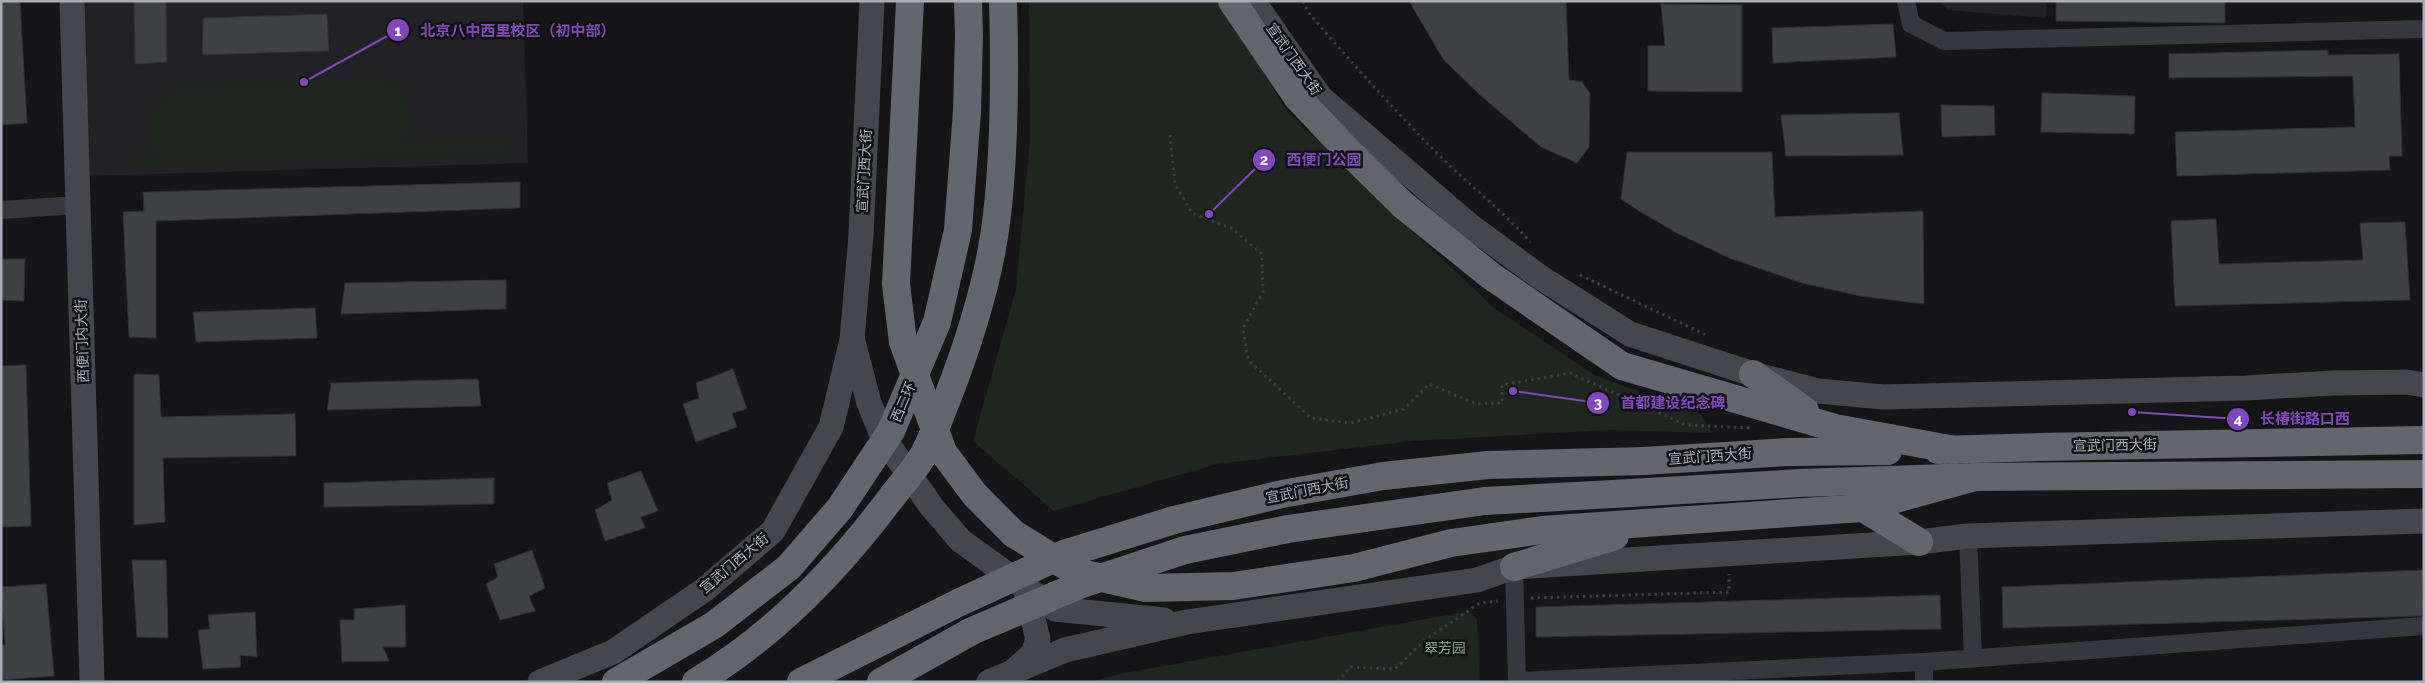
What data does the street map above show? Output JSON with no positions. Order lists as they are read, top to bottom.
{
  "streets": {
    "highway": ["宣武门西大街", "西二环"],
    "street": ["西便门内大街"]
  },
  "parks": ["翠芳园"],
  "places": [
    "北京八中西里校区（初中部）",
    "西便门公园",
    "首都建设纪念碑",
    "长椿街路口西"
  ]
}
